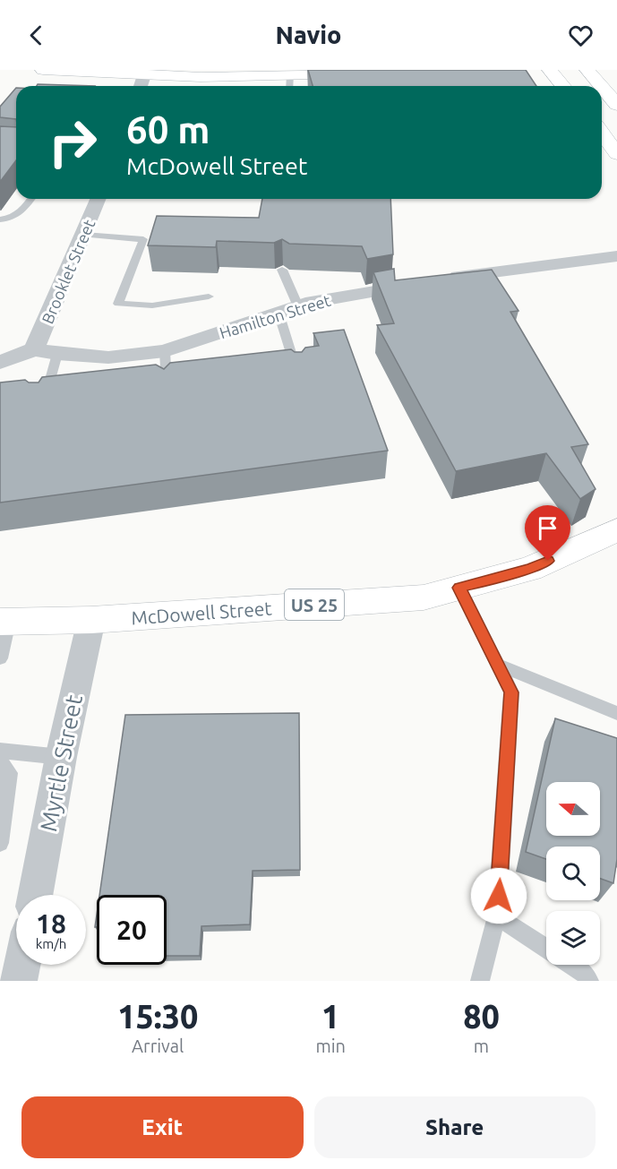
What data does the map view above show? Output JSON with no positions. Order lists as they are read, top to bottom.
{
  "streets": {
    "main road": ["US 25", "McDowell Street"],
    "street": ["Brooklet Street", "Hamilton Street", "Myrtle Street"]
  },
  "crossings": [
    ["Brooklet Street", "Hamilton Street"],
    ["McDowell Street", "Myrtle Street"]
  ],
  "north": "left",
  "page": {
    "header": "Navio",
    "turn": ["60 m", "McDowell Street"],
    "speed": "18 km/h",
    "limit": "20",
    "eta": [
      "15:30",
      "Arrival",
      "1",
      "min",
      "80",
      "m"
    ],
    "buttons": ["Exit", "Share"]
  }
}
